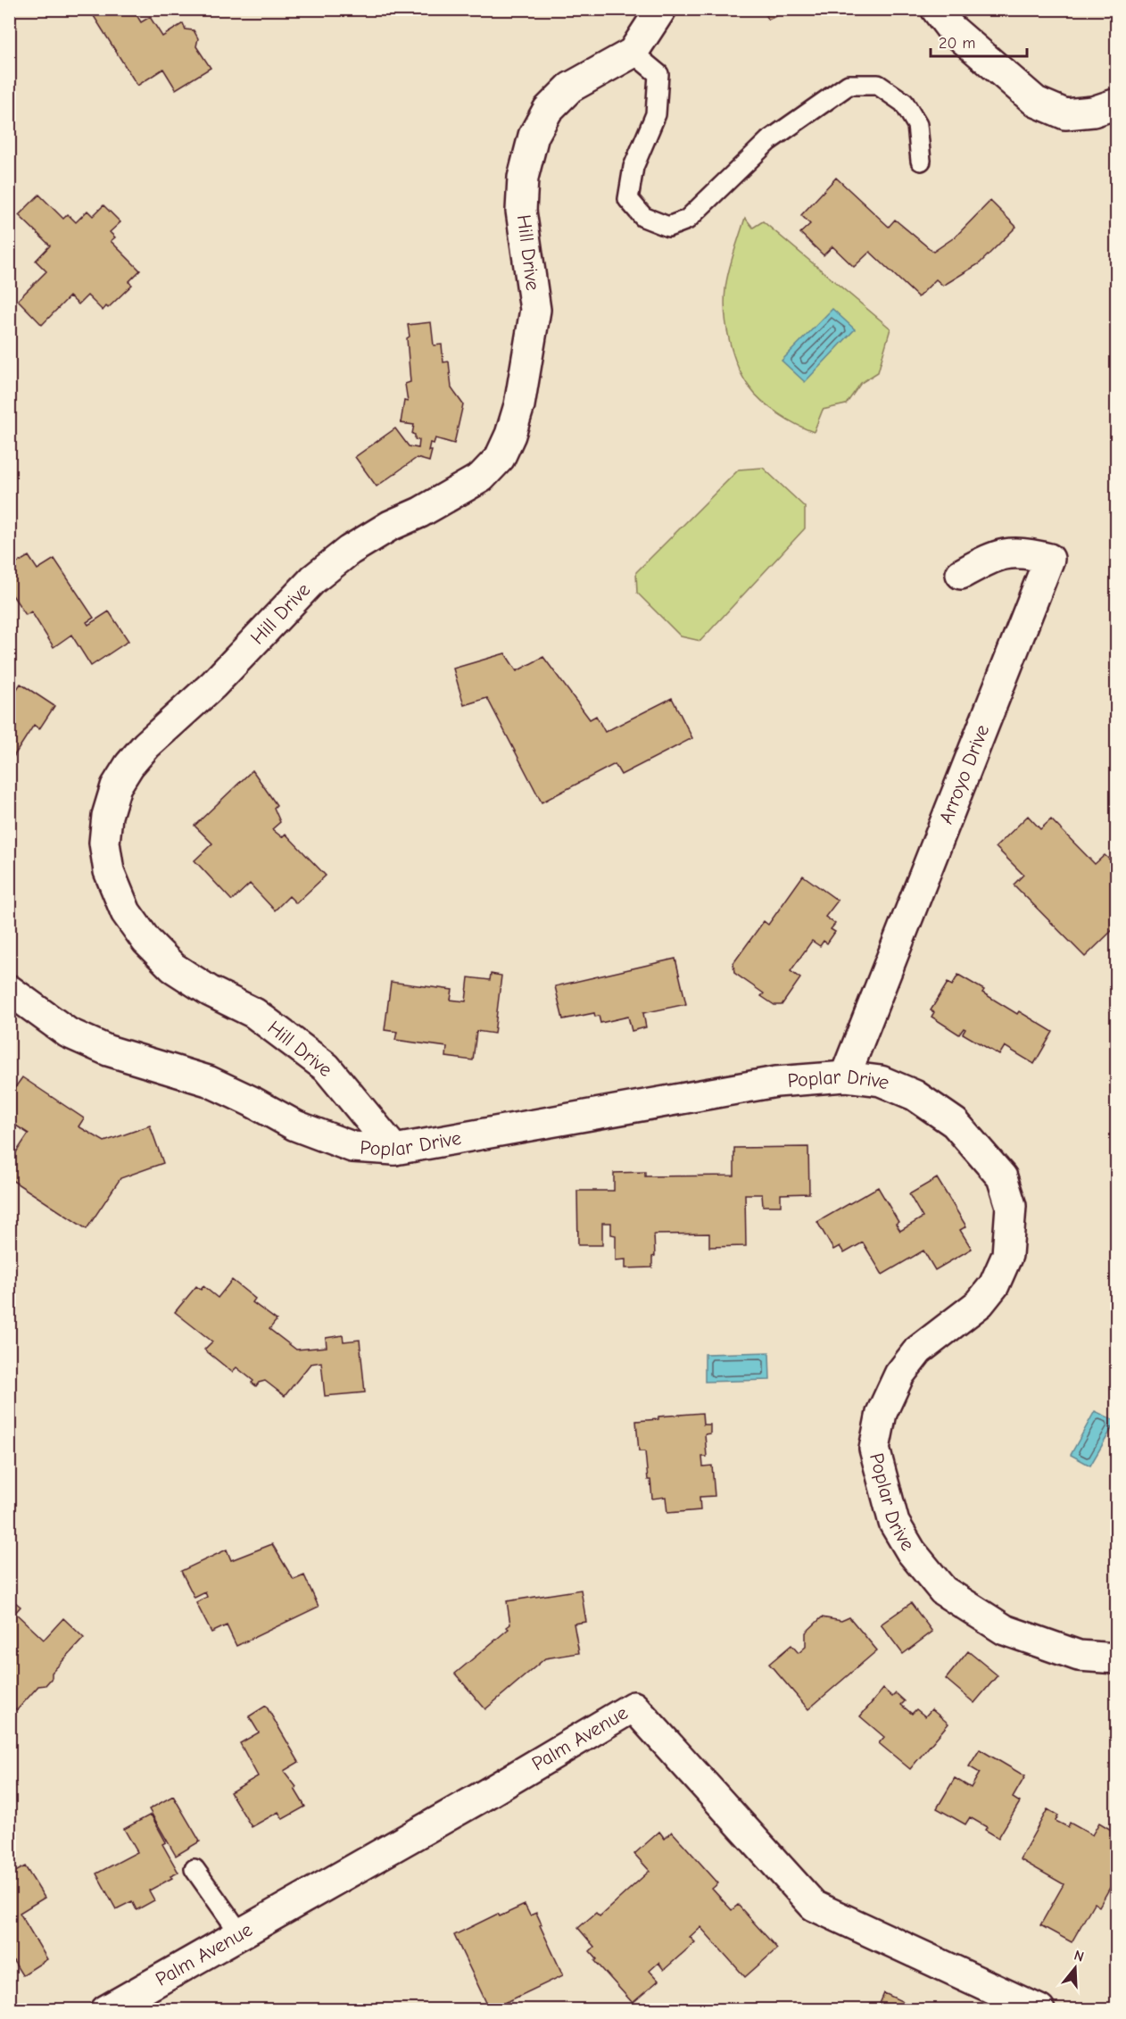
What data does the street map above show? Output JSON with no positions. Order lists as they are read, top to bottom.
{
  "streets": {
    "street": [
      "Hill Drive",
      "Arroyo Drive",
      "Poplar Drive",
      "Palm Avenue"
    ]
  },
  "crossings": [
    ["Hill Drive", "Poplar Drive"],
    ["Arroyo Drive", "Poplar Drive"]
  ],
  "scale_bar": "20 m",
  "north": "top"
}
